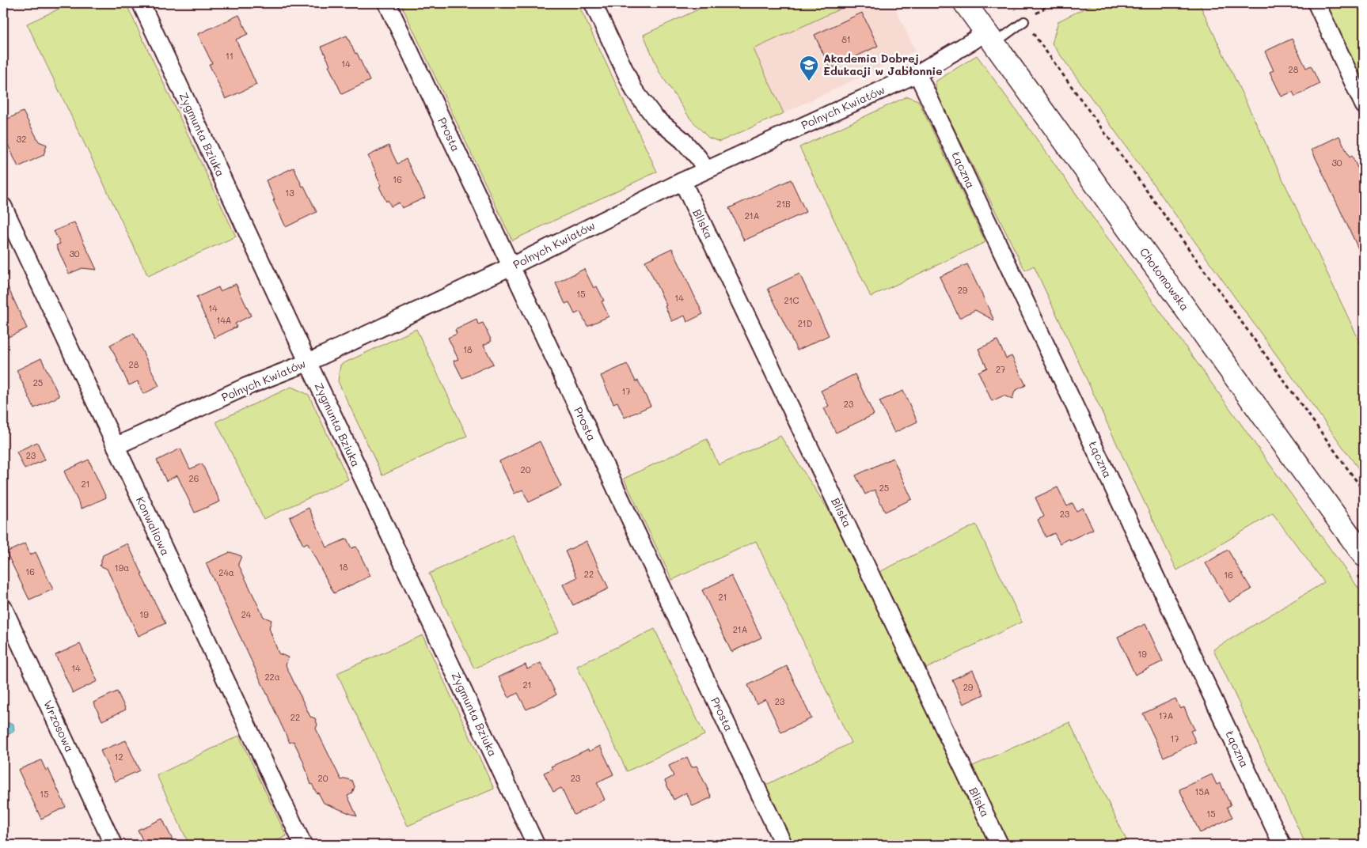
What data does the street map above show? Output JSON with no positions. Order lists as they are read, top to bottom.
{
  "streets": {
    "street": [
      "Polnych Kwiatów",
      "Zygmunta Bziuka",
      "Prosta",
      "Łączna",
      "Bliska",
      "Chotomowska",
      "Konwaliowa",
      "Wrzosowa"
    ]
  },
  "crossings": [
    ["Polnych Kwiatów", "Zygmunta Bziuka"],
    ["Polnych Kwiatów", "Prosta"],
    ["Polnych Kwiatów", "Łączna"],
    ["Polnych Kwiatów", "Bliska"],
    ["Polnych Kwiatów", "Chotomowska"],
    ["Polnych Kwiatów", "Konwaliowa"]
  ],
  "places": {
    "school or university": ["Akademia Dobrej Edukacji w Jabłonnie"]
  },
  "house_numbers": [
    "81",
    "11",
    "14",
    "28",
    "32",
    "30",
    "16",
    "13",
    "21B",
    "21A",
    "30",
    "29",
    "15",
    "14",
    "21C",
    "14",
    "14A",
    "21D",
    "18",
    "28",
    "27",
    "25",
    "17",
    "23",
    "23",
    "20",
    "26",
    "21",
    "25",
    "23",
    "18",
    "19a",
    "16",
    "24a",
    "22",
    "16",
    "21",
    "19",
    "24",
    "21A",
    "19",
    "14",
    "22a",
    "21",
    "29",
    "23",
    "17A",
    "22",
    "17",
    "12",
    "20",
    "23",
    "15A",
    "15",
    "15"
  ]
}
